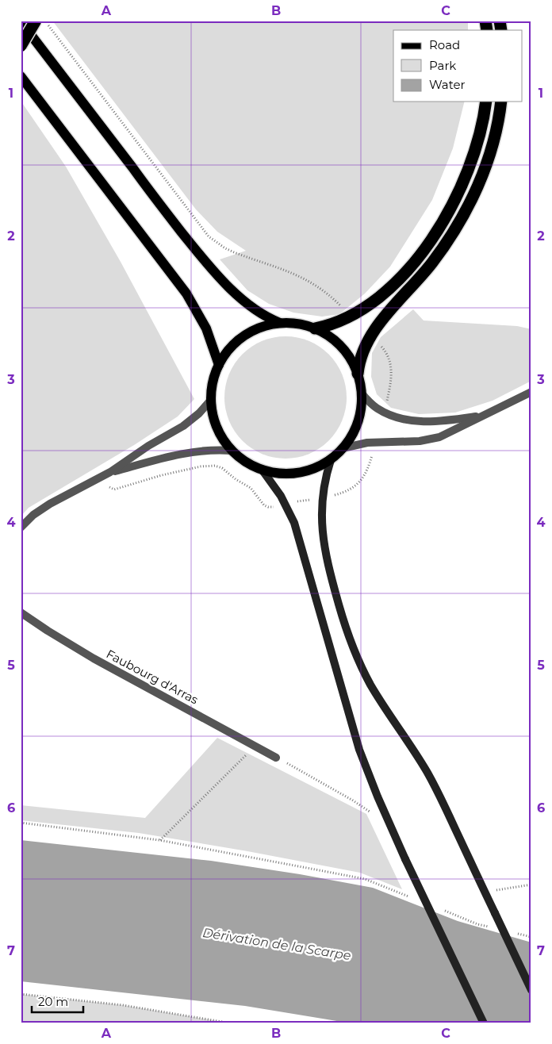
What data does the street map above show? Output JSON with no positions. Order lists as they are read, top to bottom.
{
  "streets": {
    "street": ["Faubourg d'Arras"]
  },
  "water": ["Dérivation de la Scarpe"],
  "legend": ["Road", "Park", "Water"],
  "scale_bar": "20 m",
  "grid": {
    "columns": ["A", "B", "C"],
    "rows": [
      "1",
      "2",
      "3",
      "4",
      "5",
      "6",
      "7"
    ]
  }
}
